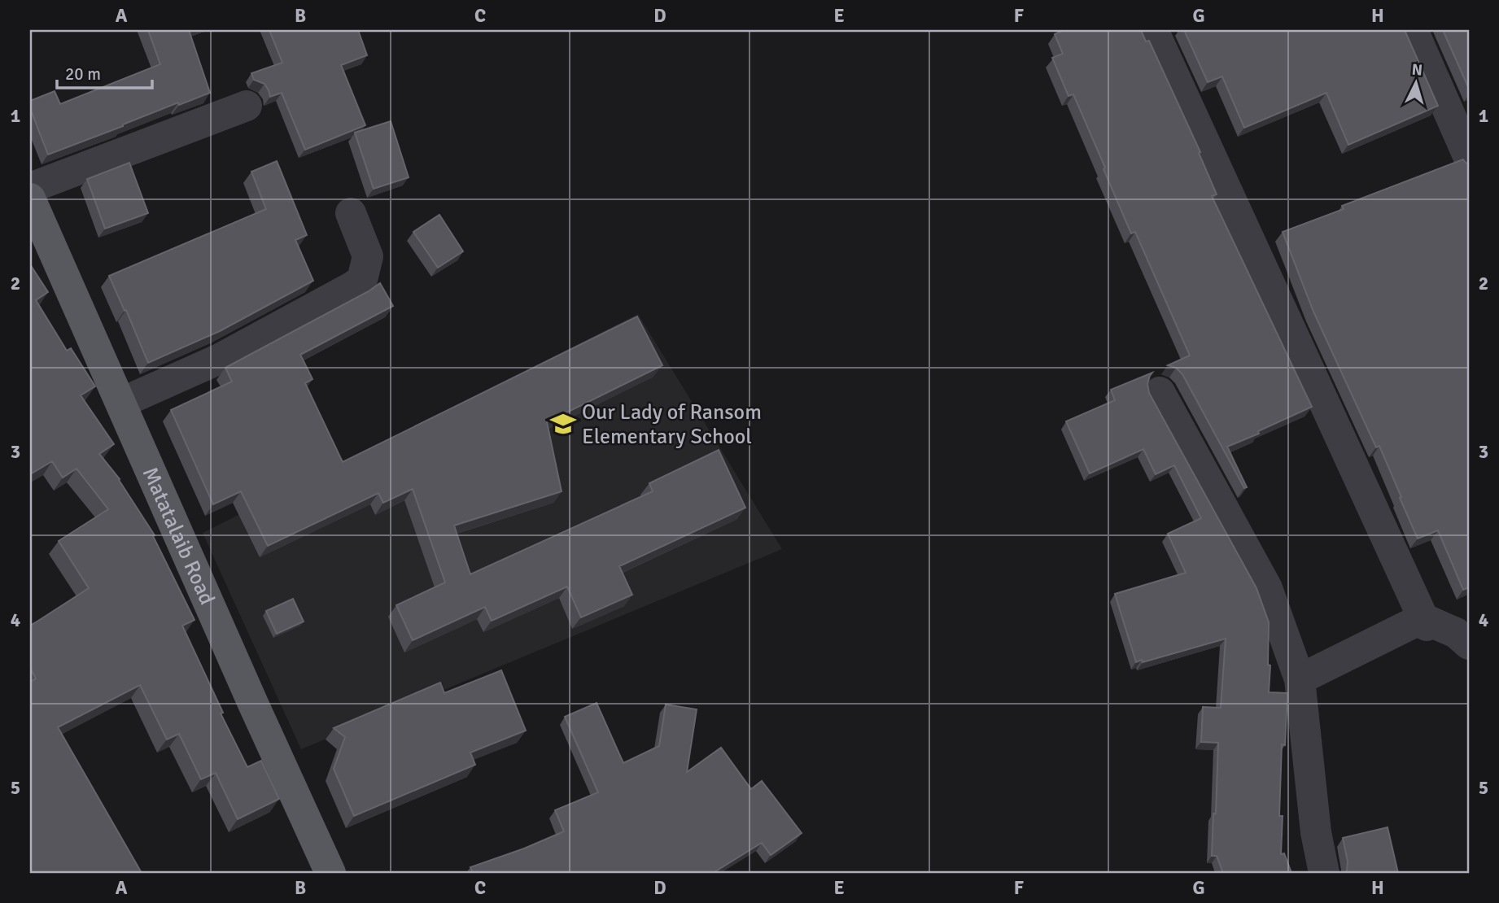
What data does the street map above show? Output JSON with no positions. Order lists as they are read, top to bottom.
{
  "streets": {
    "main road": ["Matatalaib Road"]
  },
  "places": {
    "school or university": ["Our Lady of Ransom Elementary School"]
  },
  "scale_bar": "20 m",
  "north": "top",
  "grid": {
    "columns": [
      "A",
      "B",
      "C",
      "D",
      "E",
      "F",
      "G",
      "H"
    ],
    "rows": [
      "1",
      "2",
      "3",
      "4",
      "5"
    ]
  }
}
